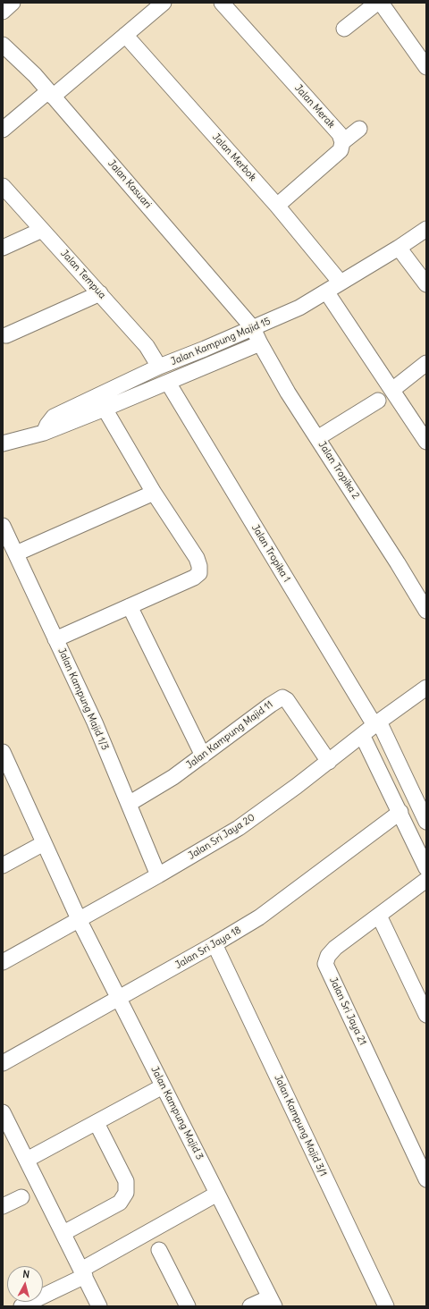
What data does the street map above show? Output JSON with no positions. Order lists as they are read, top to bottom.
{
  "streets": {
    "street": [
      "Jalan Merak",
      "Jalan Merbok",
      "Jalan Kasuari",
      "Jalan Tempua",
      "Jalan Kampung Majid 15",
      "Jalan Tropika 2",
      "Jalan Tropika 1",
      "Jalan Kampung Majid 1/3",
      "Jalan Kampung Majid 11",
      "Jalan Sri Jaya 20",
      "Jalan Sri Jaya 18",
      "Jalan Sri Jaya 21",
      "Jalan Kampung Majid 3",
      "Jalan Kampung Majid 3/1"
    ]
  },
  "crossings": [
    ["Jalan Merbok", "Jalan Kampung Majid 15"],
    ["Jalan Kasuari", "Jalan Kampung Majid 15"],
    ["Jalan Kasuari", "Jalan Tropika 2"],
    ["Jalan Tempua", "Jalan Kampung Majid 15"],
    ["Jalan Kampung Majid 15", "Jalan Tropika 2"],
    ["Jalan Kampung Majid 15", "Jalan Tropika 1"],
    ["Jalan Tropika 1", "Jalan Sri Jaya 20"],
    ["Jalan Kampung Majid 1/3", "Jalan Kampung Majid 11"],
    ["Jalan Kampung Majid 1/3", "Jalan Sri Jaya 20"],
    ["Jalan Kampung Majid 11", "Jalan Sri Jaya 20"],
    ["Jalan Sri Jaya 20", "Jalan Kampung Majid 3"],
    ["Jalan Sri Jaya 18", "Jalan Kampung Majid 3"],
    ["Jalan Sri Jaya 18", "Jalan Kampung Majid 3/1"]
  ],
  "north": "top"
}
